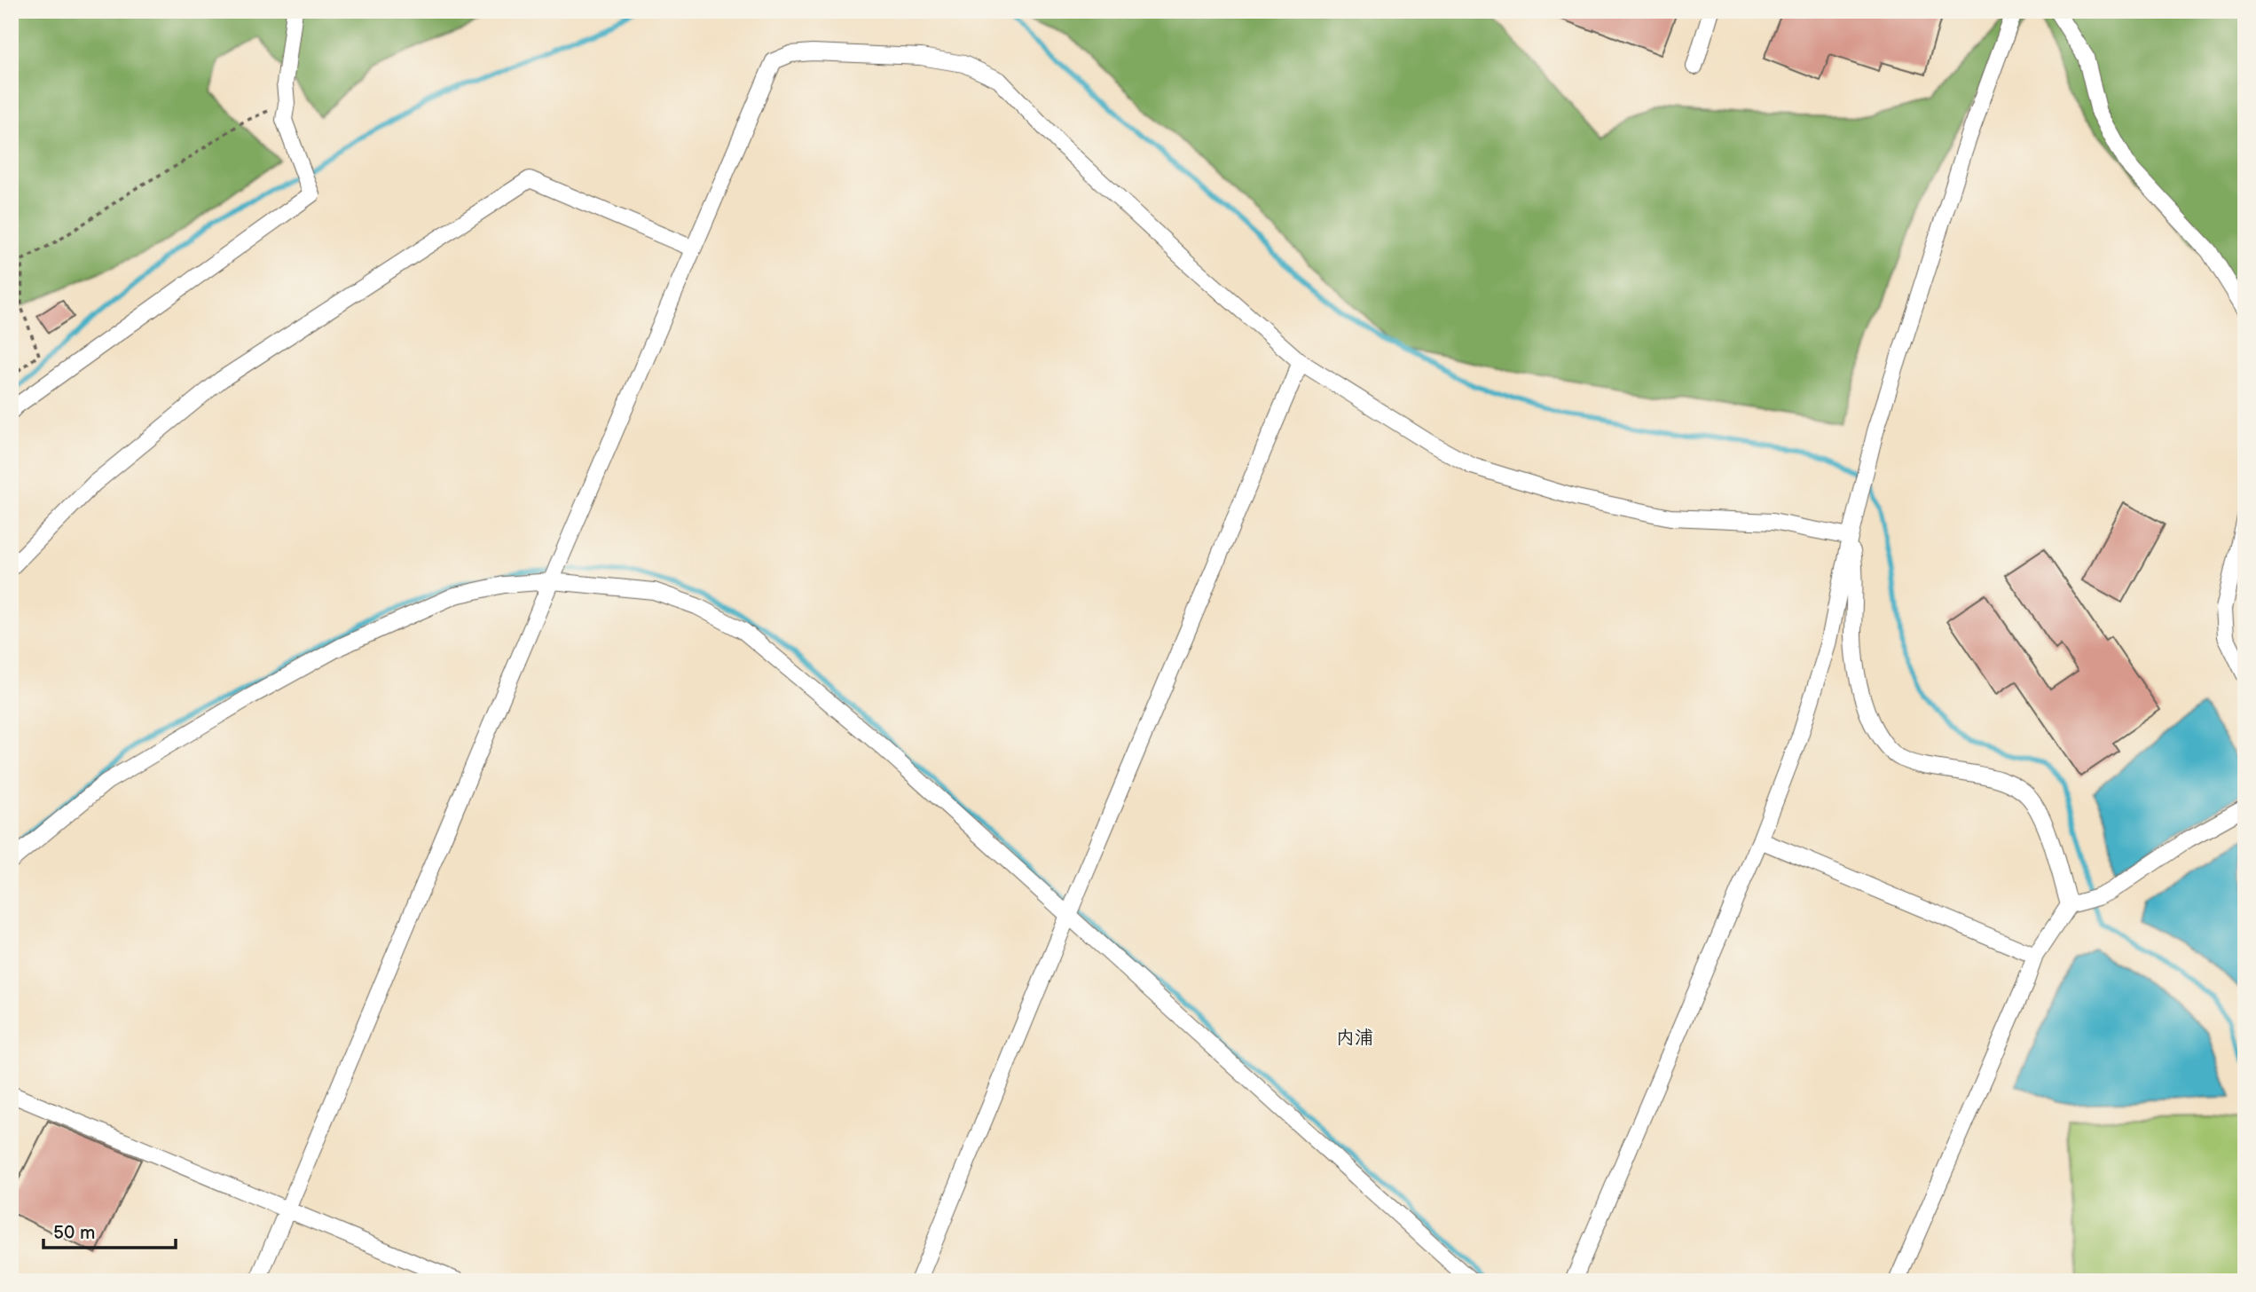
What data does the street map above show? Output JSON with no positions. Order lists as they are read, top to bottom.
{
  "districts": ["内浦"],
  "scale_bar": "50 m"
}
